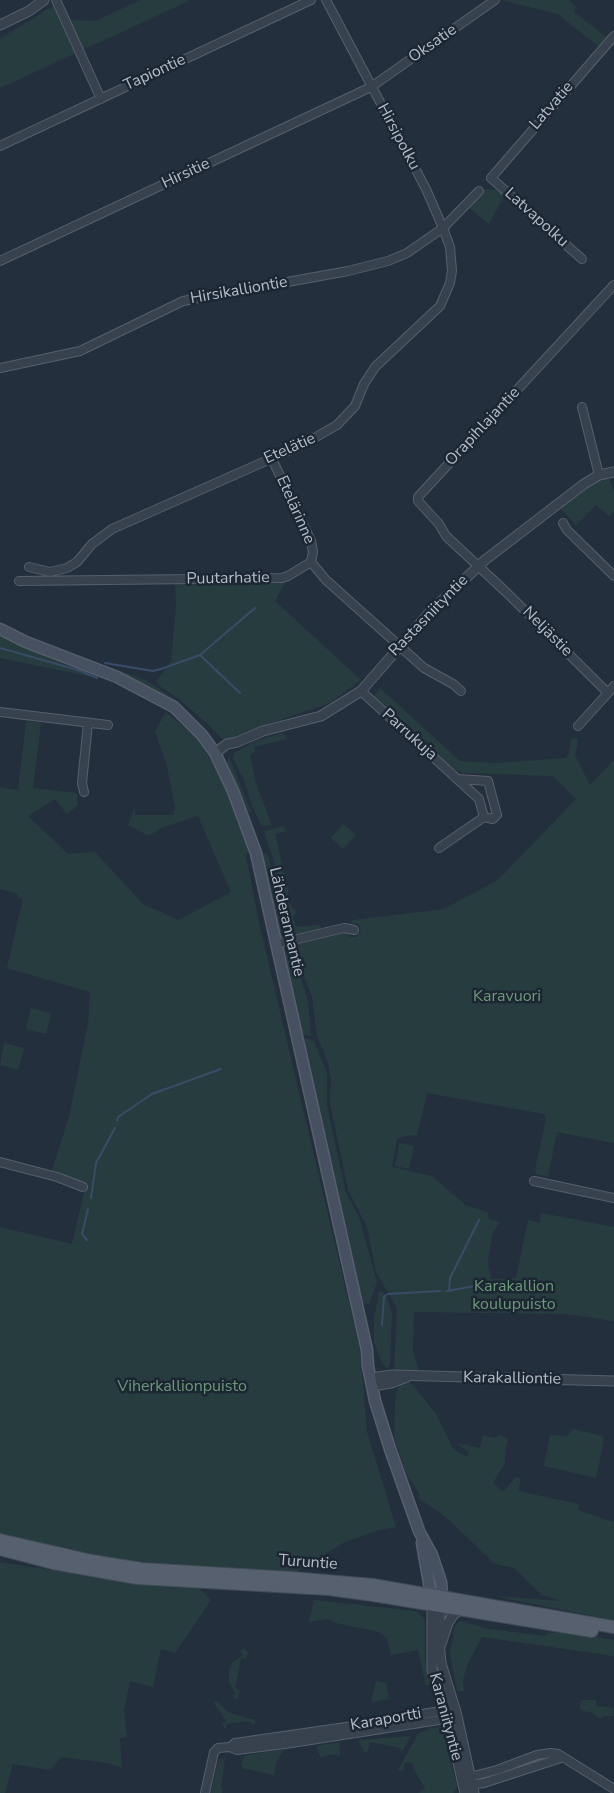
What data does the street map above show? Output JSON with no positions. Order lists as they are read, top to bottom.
{
  "streets": {
    "main road": ["Lähderannantie", "Turuntie"],
    "street": [
      "Oksatie",
      "Tapiontie",
      "Latvatie",
      "Hirsipolku",
      "Hirsitie",
      "Latvapolku",
      "Hirsikalliontie",
      "Orapihlajantie",
      "Etelätie",
      "Etelärinne",
      "Puutarhatie",
      "Rastasniityntie",
      "Neljästie",
      "Parrukuja",
      "Karakalliontie",
      "Karaniityntie",
      "Karaportti"
    ]
  },
  "crossings": [
    ["Oksatie", "Hirsipolku"],
    ["Oksatie", "Hirsitie"],
    ["Latvatie", "Latvapolku"],
    ["Hirsipolku", "Hirsitie"],
    ["Hirsipolku", "Hirsikalliontie"],
    ["Hirsipolku", "Etelätie"],
    ["Hirsikalliontie", "Etelätie"],
    ["Orapihlajantie", "Rastasniityntie"],
    ["Orapihlajantie", "Neljästie"],
    ["Etelätie", "Etelärinne"],
    ["Etelärinne", "Puutarhatie"],
    ["Rastasniityntie", "Neljästie"],
    ["Rastasniityntie", "Parrukuja"],
    ["Rastasniityntie", "Lähderannantie"],
    ["Lähderannantie", "Karakalliontie"],
    ["Lähderannantie", "Turuntie"],
    ["Lähderannantie", "Karaniityntie"],
    ["Turuntie", "Karaniityntie"],
    ["Karaniityntie", "Karaportti"]
  ],
  "parks": ["Karavuori", "Karakallion koulupuisto", "Viherkallionpuisto"]
}
